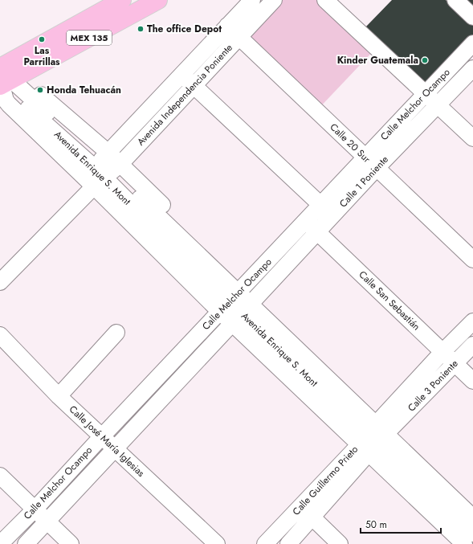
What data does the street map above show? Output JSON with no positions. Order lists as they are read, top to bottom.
{
  "streets": {
    "main road": ["MEX 135"],
    "street": [
      "Avenida Independencia Poniente",
      "Calle Melchor Ocampo",
      "Calle 20 Sur",
      "Avenida Enrique S. Mont",
      "Calle 1 Poniente",
      "Calle San Sebastián",
      "Calle 3 Poniente",
      "Calle José María Iglesias",
      "Calle Guillermo Prieto"
    ]
  },
  "crossings": [
    ["MEX 135", "Avenida Enrique S. Mont"],
    ["Avenida Independencia Poniente", "Calle 20 Sur"],
    ["Avenida Independencia Poniente", "Avenida Enrique S. Mont"],
    ["Calle Melchor Ocampo", "Calle 20 Sur"],
    ["Calle Melchor Ocampo", "Avenida Enrique S. Mont"],
    ["Calle Melchor Ocampo", "Calle 1 Poniente"],
    ["Calle Melchor Ocampo", "Calle San Sebastián"],
    ["Calle Melchor Ocampo", "Calle José María Iglesias"],
    ["Calle 20 Sur", "Calle 1 Poniente"],
    ["Avenida Enrique S. Mont", "Calle 1 Poniente"],
    ["Calle 1 Poniente", "Calle San Sebastián"],
    ["Calle San Sebastián", "Calle 3 Poniente"],
    ["Calle 3 Poniente", "Calle Guillermo Prieto"]
  ],
  "places": [
    "The office Depot",
    "Las Parrillas",
    "Kinder Guatemala",
    "Honda Tehuacán"
  ],
  "scale_bar": "50 m"
}
